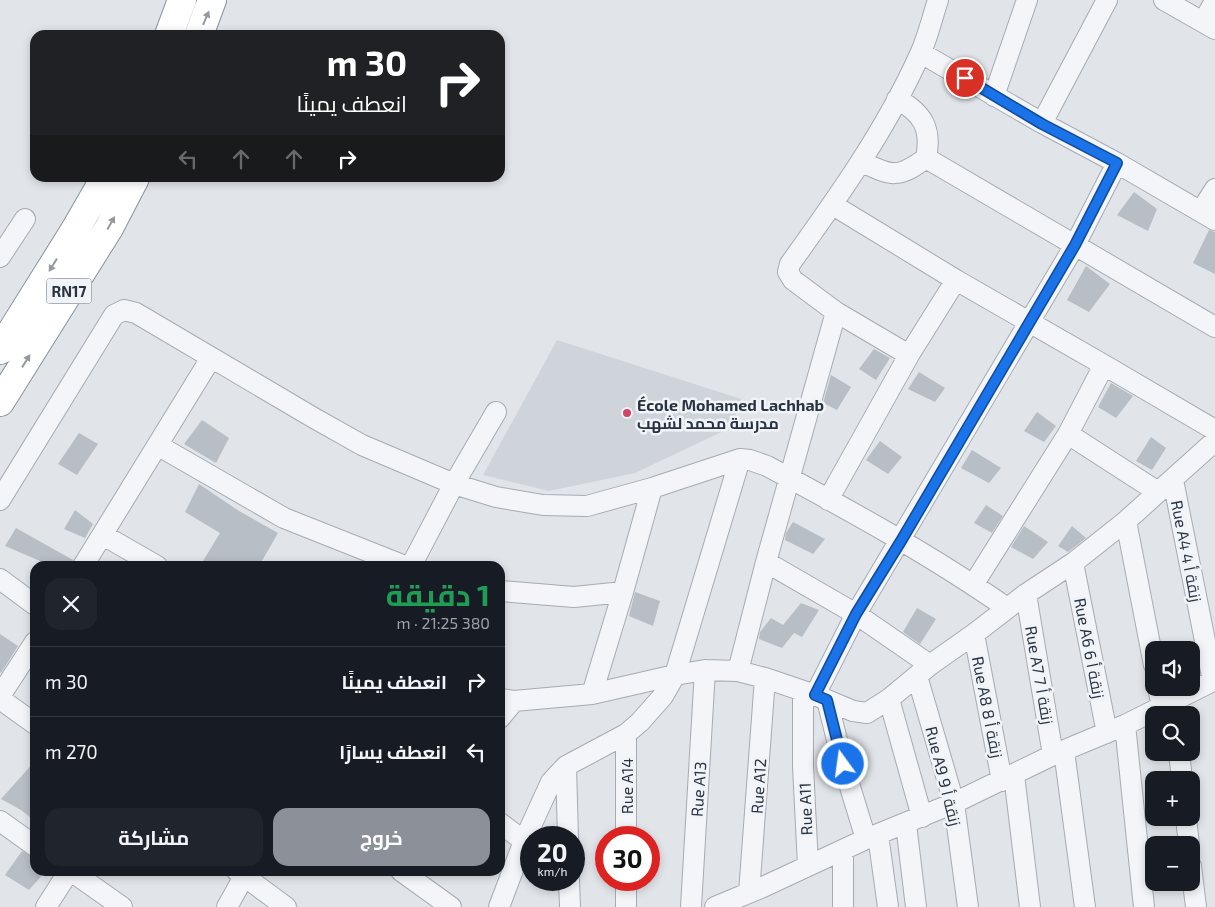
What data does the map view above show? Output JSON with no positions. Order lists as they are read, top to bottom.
{
  "streets": {
    "highway": ["RN17"],
    "street": [
      "Rue A4 زنقة أ 4",
      "Rue A6 زنقة أ 6",
      "Rue A7 زنقة أ 7",
      "Rue A8 زنقة أ 8",
      "Rue A9 زنقة أ 9",
      "Rue A14",
      "Rue A12",
      "Rue A13",
      "Rue A11"
    ]
  },
  "places": ["École Mohamed Lachhab مدرسة محمد لشهب"],
  "page": {
    "turn": ["30 m", "انعطف يمينًا"],
    "heading": ["1 دقيقة", "380 m · 21:25"],
    "map_buttons": ["+", "−"],
    "list": [
      {
        "name": "انعطف يمينًا",
        "value": "30 m"
      },
      {
        "name": "انعطف يسارًا",
        "value": "270 m"
      }
    ],
    "buttons": ["خروج", "مشاركة"],
    "speed": "20 km/h",
    "limit": "30"
  }
}
